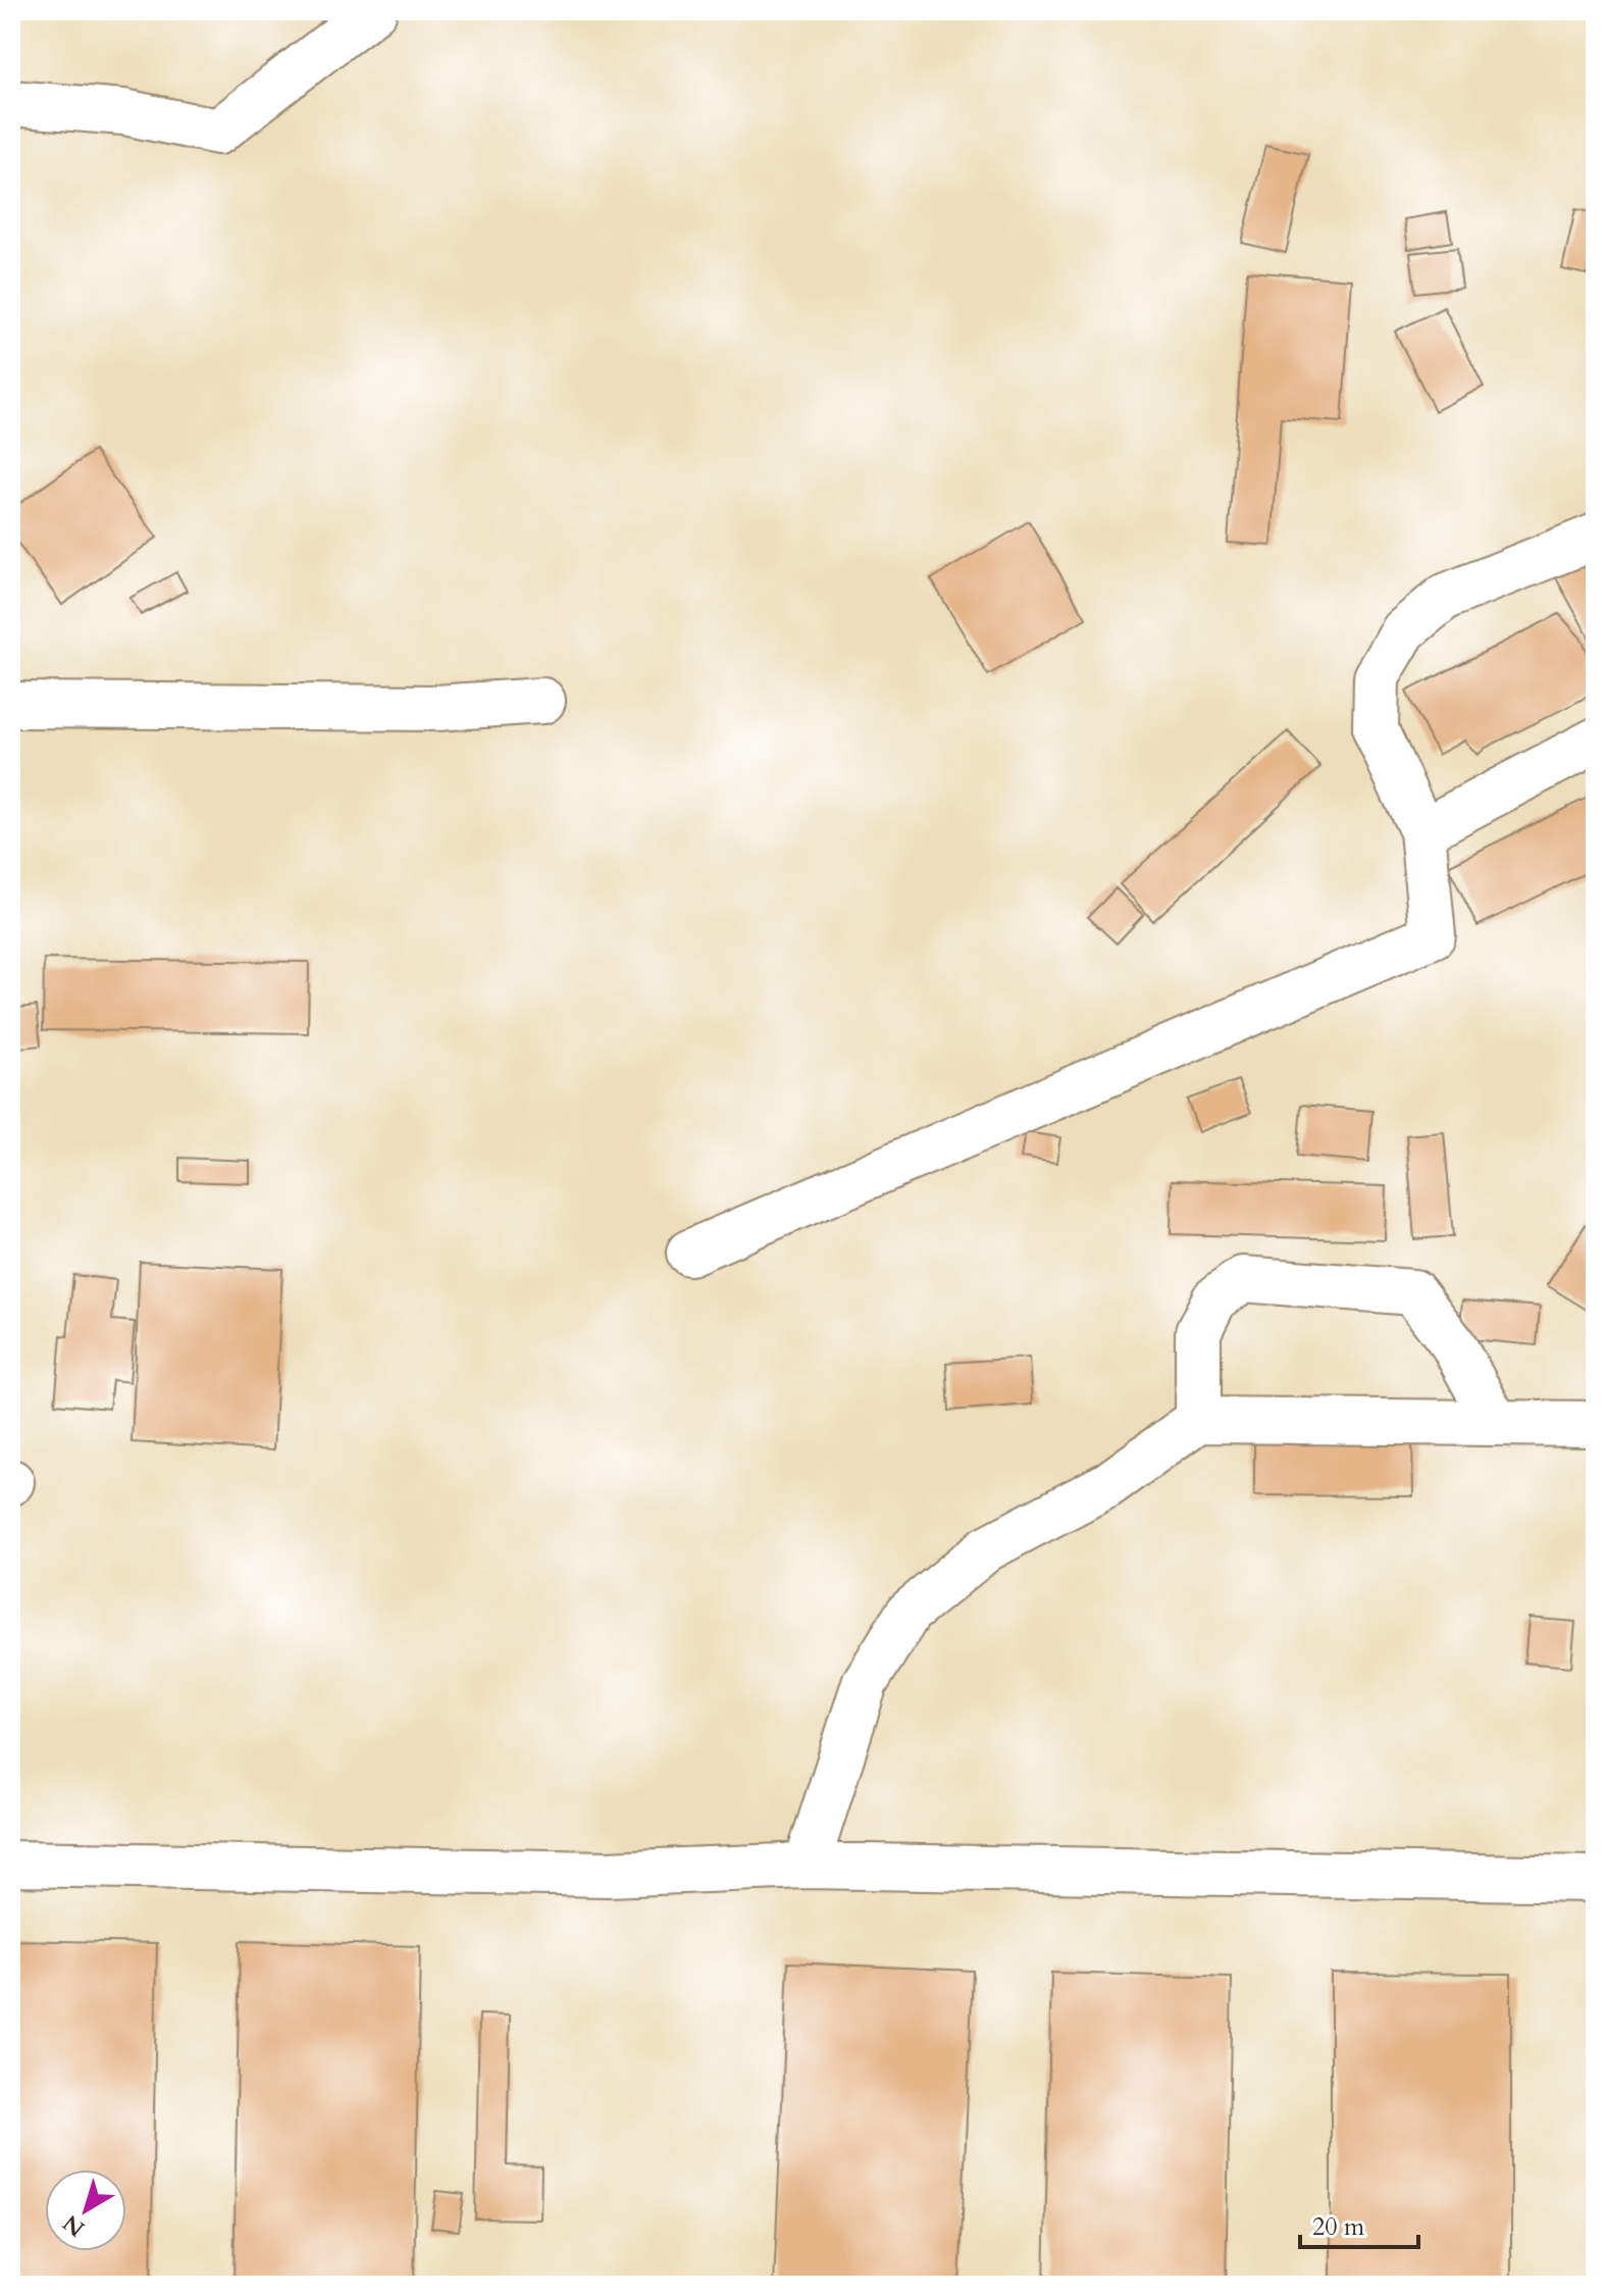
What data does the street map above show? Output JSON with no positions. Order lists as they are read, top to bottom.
{
  "scale_bar": "20 m",
  "north": "bottom left"
}
